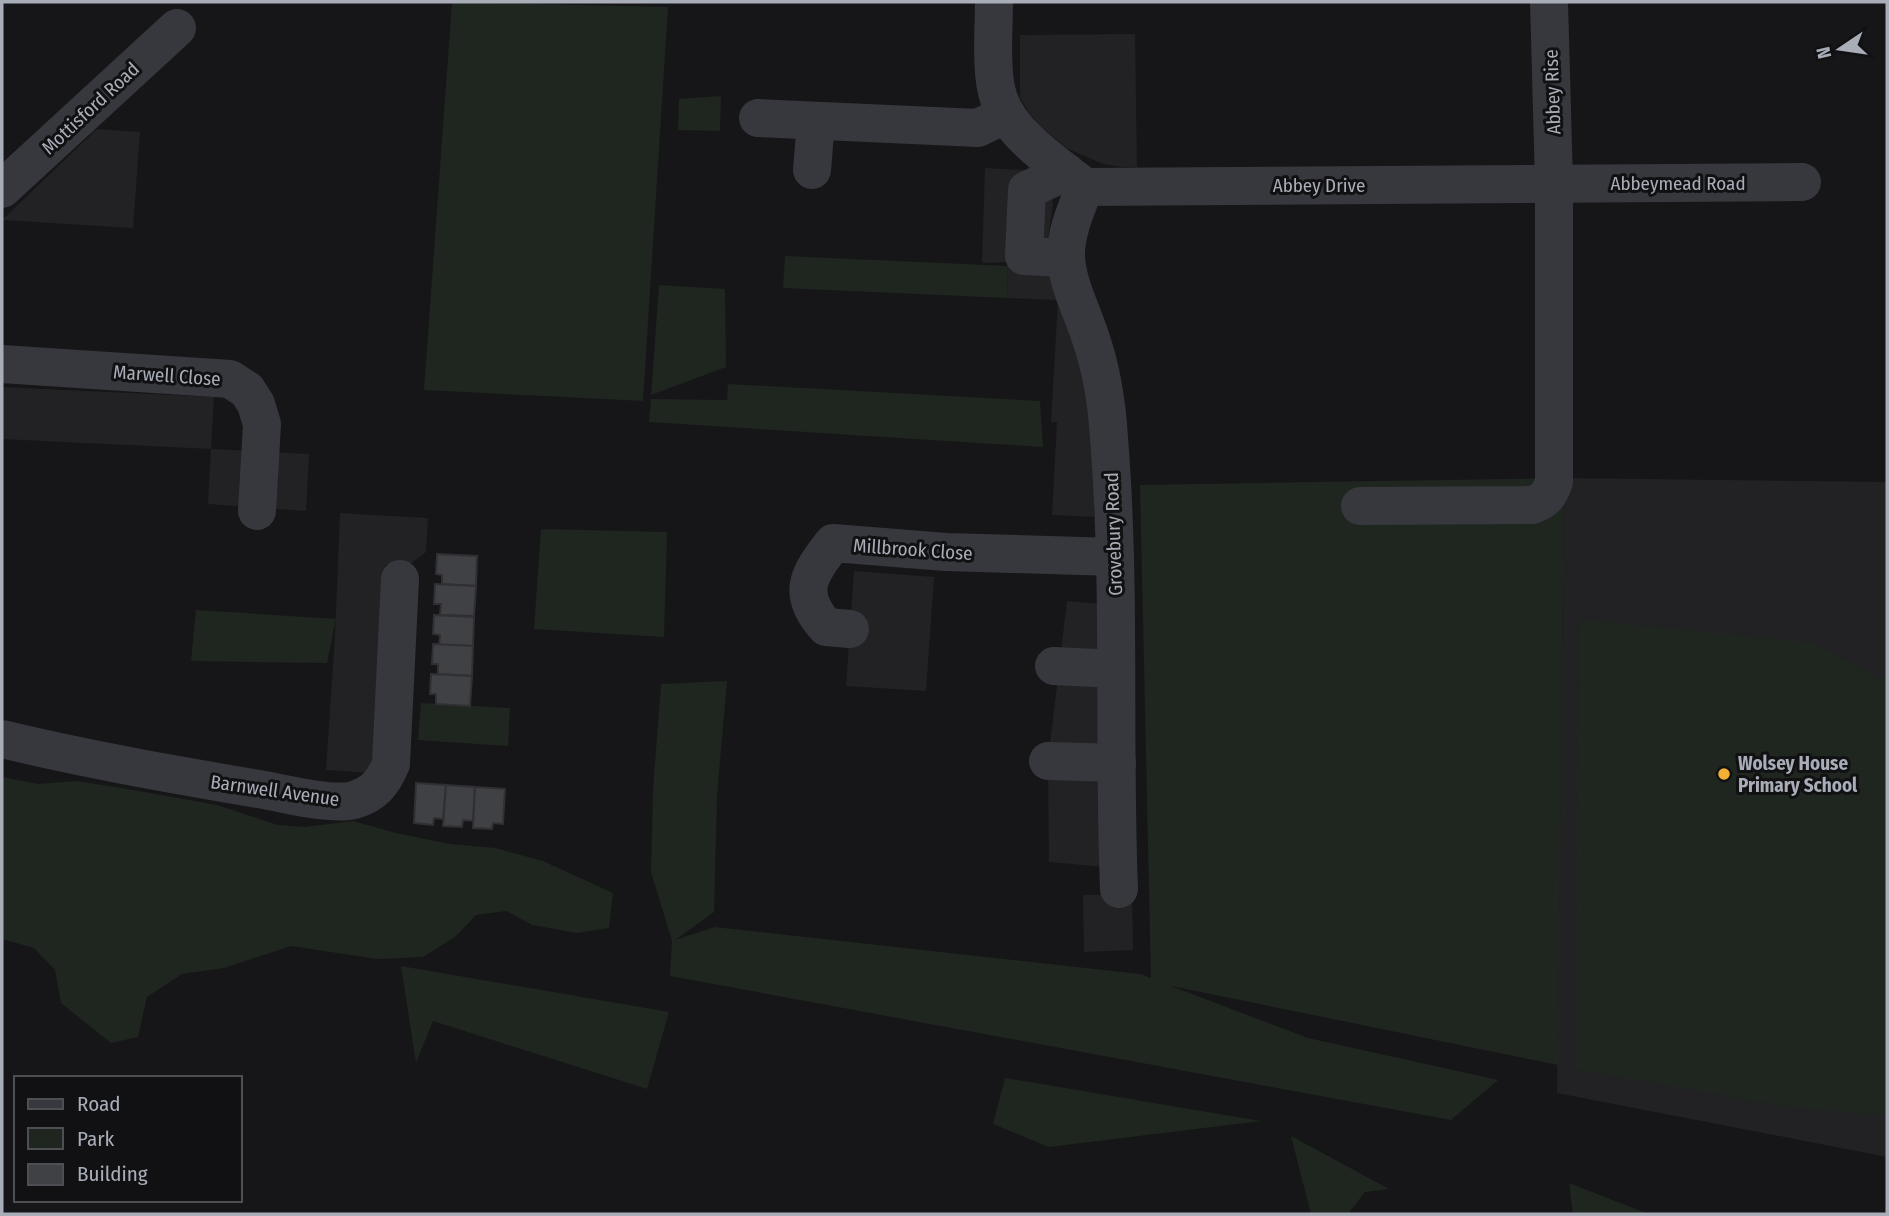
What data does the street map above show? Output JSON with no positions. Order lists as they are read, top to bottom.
{
  "streets": {
    "street": [
      "Abbey Rise",
      "Mottisford Road",
      "Abbeymead Road",
      "Abbey Drive",
      "Marwell Close",
      "Grovebury Road",
      "Millbrook Close",
      "Barnwell Avenue"
    ]
  },
  "crossings": [
    ["Abbey Rise", "Abbeymead Road"],
    ["Abbey Rise", "Abbey Drive"],
    ["Abbeymead Road", "Abbey Drive"],
    ["Abbey Drive", "Grovebury Road"],
    ["Grovebury Road", "Millbrook Close"]
  ],
  "places": ["Wolsey House Primary School"],
  "legend": ["Road", "Park", "Building"],
  "north": "left"
}
